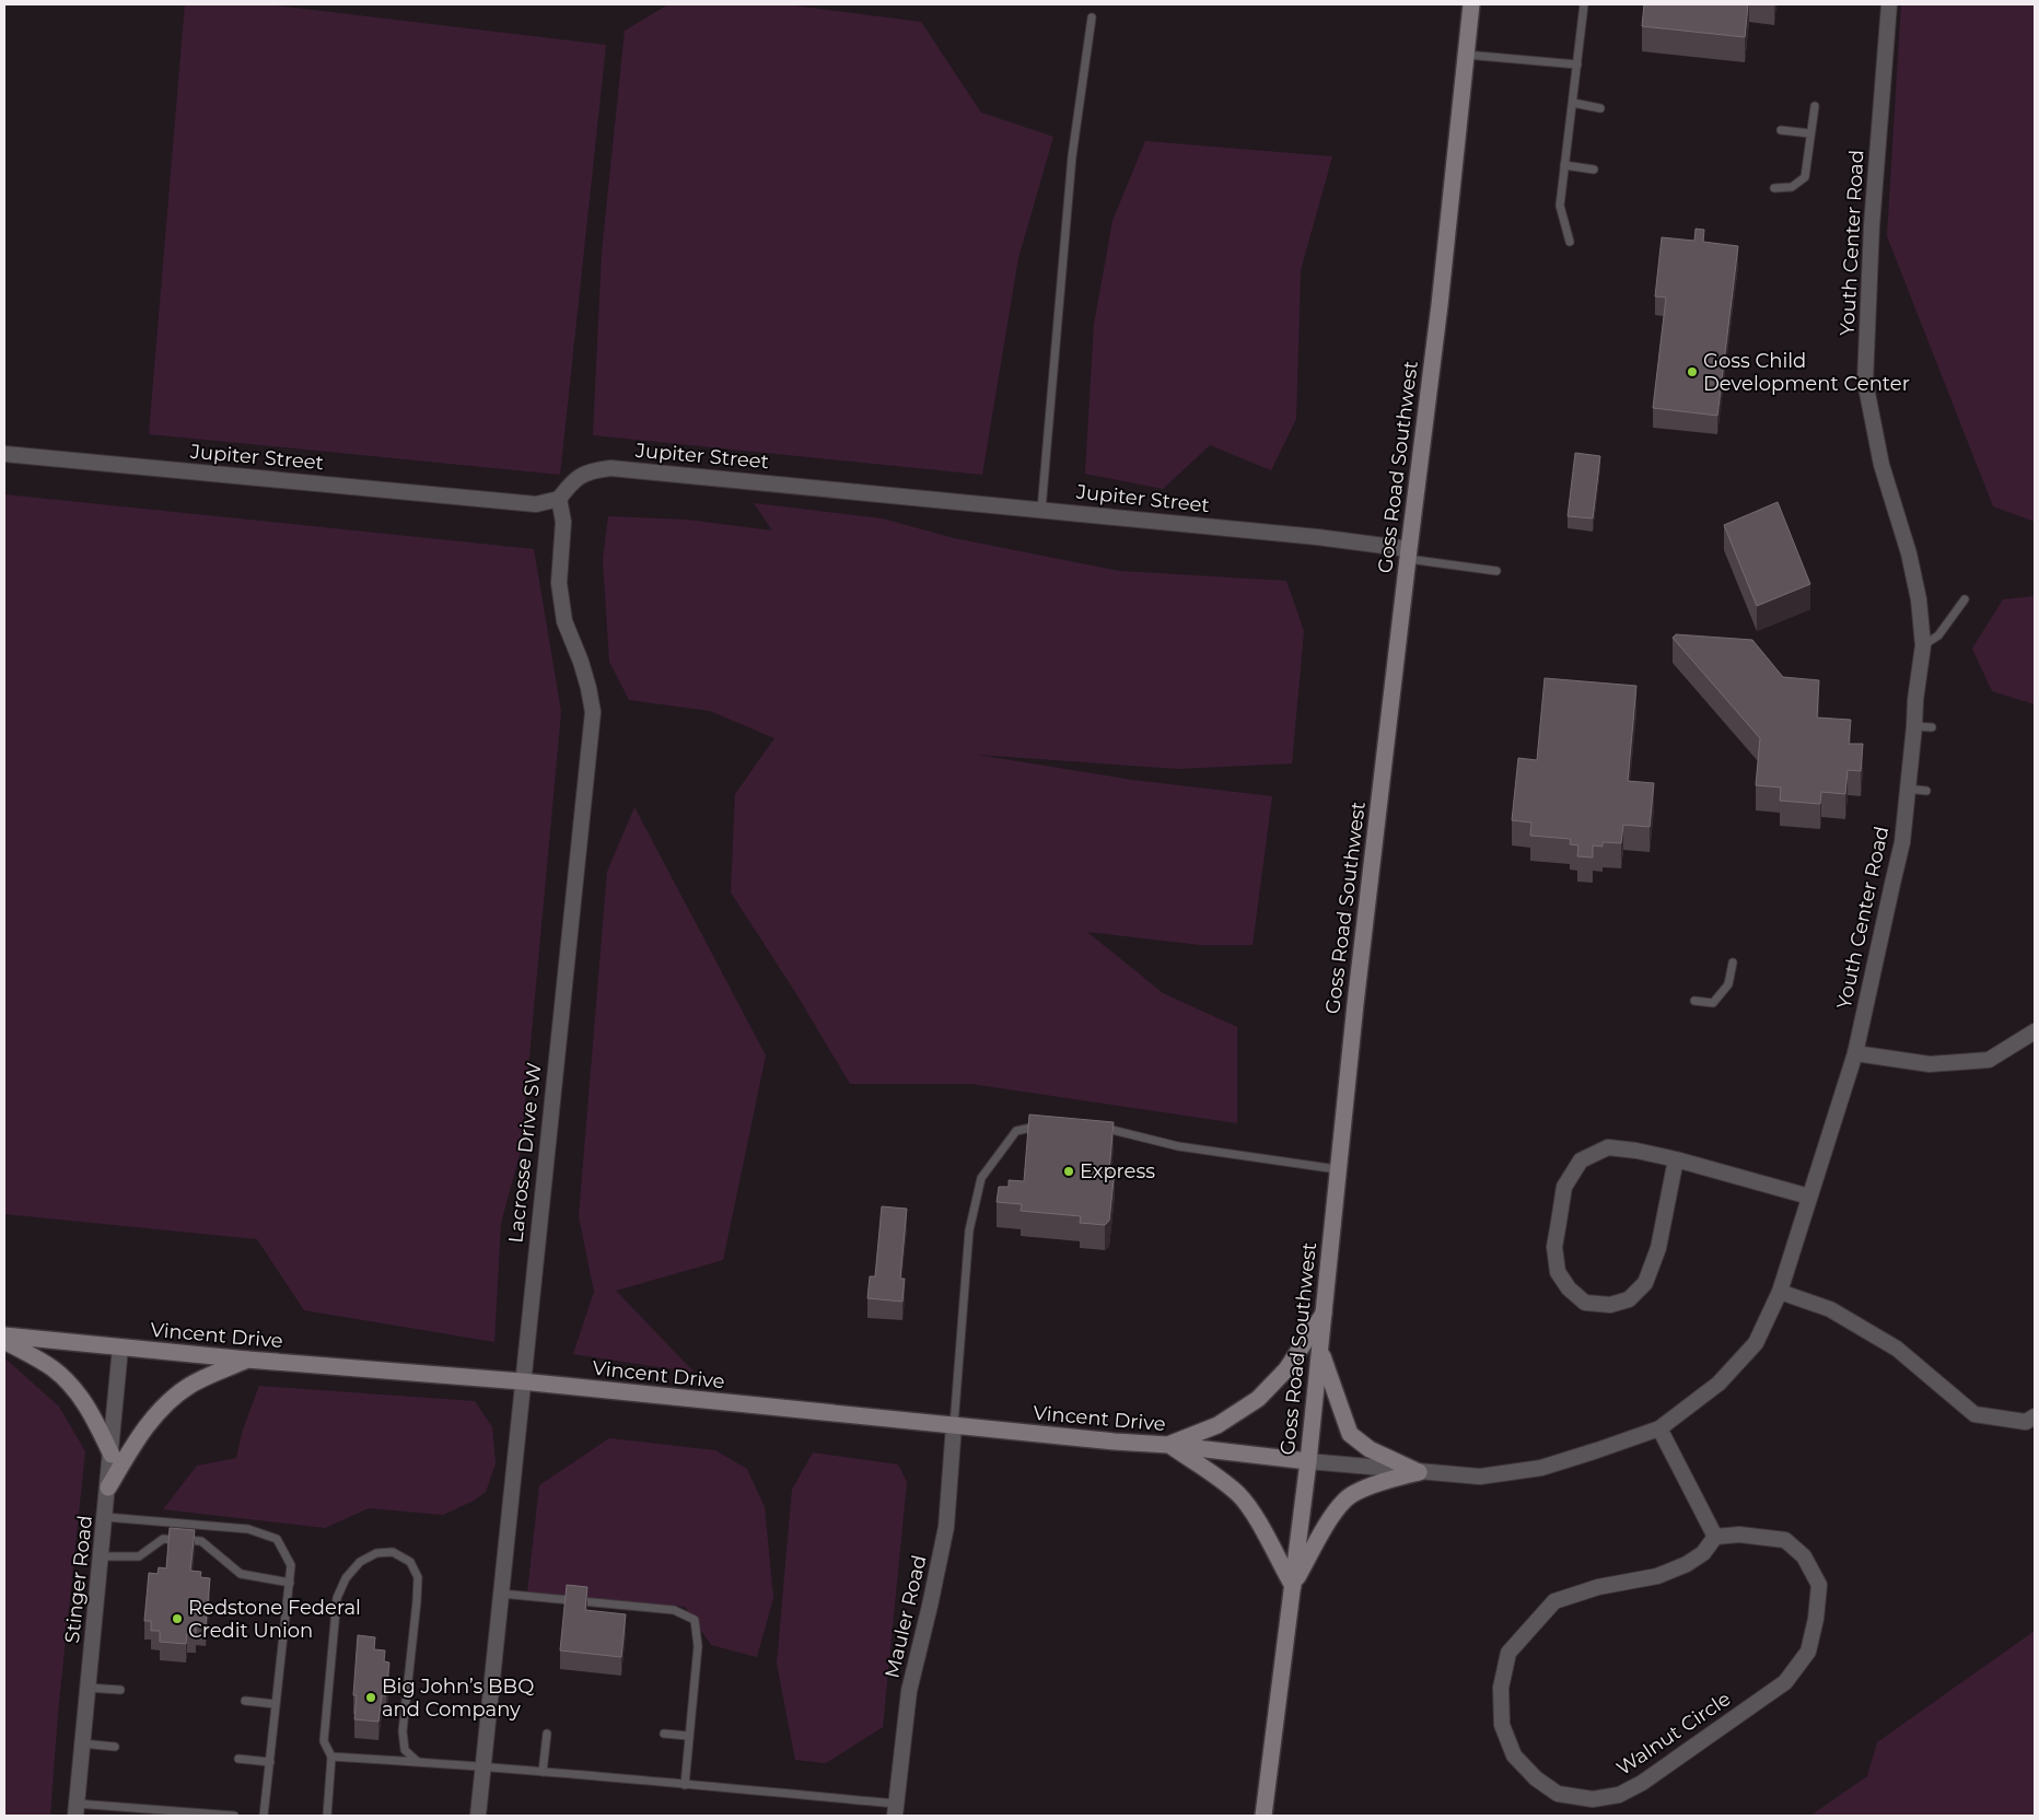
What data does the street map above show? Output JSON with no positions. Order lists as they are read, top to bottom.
{
  "streets": {
    "street": [
      "Youth Center Road",
      "Jupiter Street",
      "Goss Road Southwest",
      "Lacrosse Drive SW",
      "Vincent Drive",
      "Stinger Road",
      "Mauler Road",
      "Walnut Circle"
    ]
  },
  "crossings": [
    ["Youth Center Road", "Goss Road Southwest"],
    ["Youth Center Road", "Vincent Drive"],
    ["Jupiter Street", "Goss Road Southwest"],
    ["Jupiter Street", "Lacrosse Drive SW"],
    ["Goss Road Southwest", "Vincent Drive"],
    ["Lacrosse Drive SW", "Vincent Drive"],
    ["Vincent Drive", "Stinger Road"],
    ["Vincent Drive", "Mauler Road"]
  ],
  "places": [
    "Goss Child Development Center",
    "Express",
    "Redstone Federal Credit Union",
    "Big John’s BBQ and Company"
  ]
}
